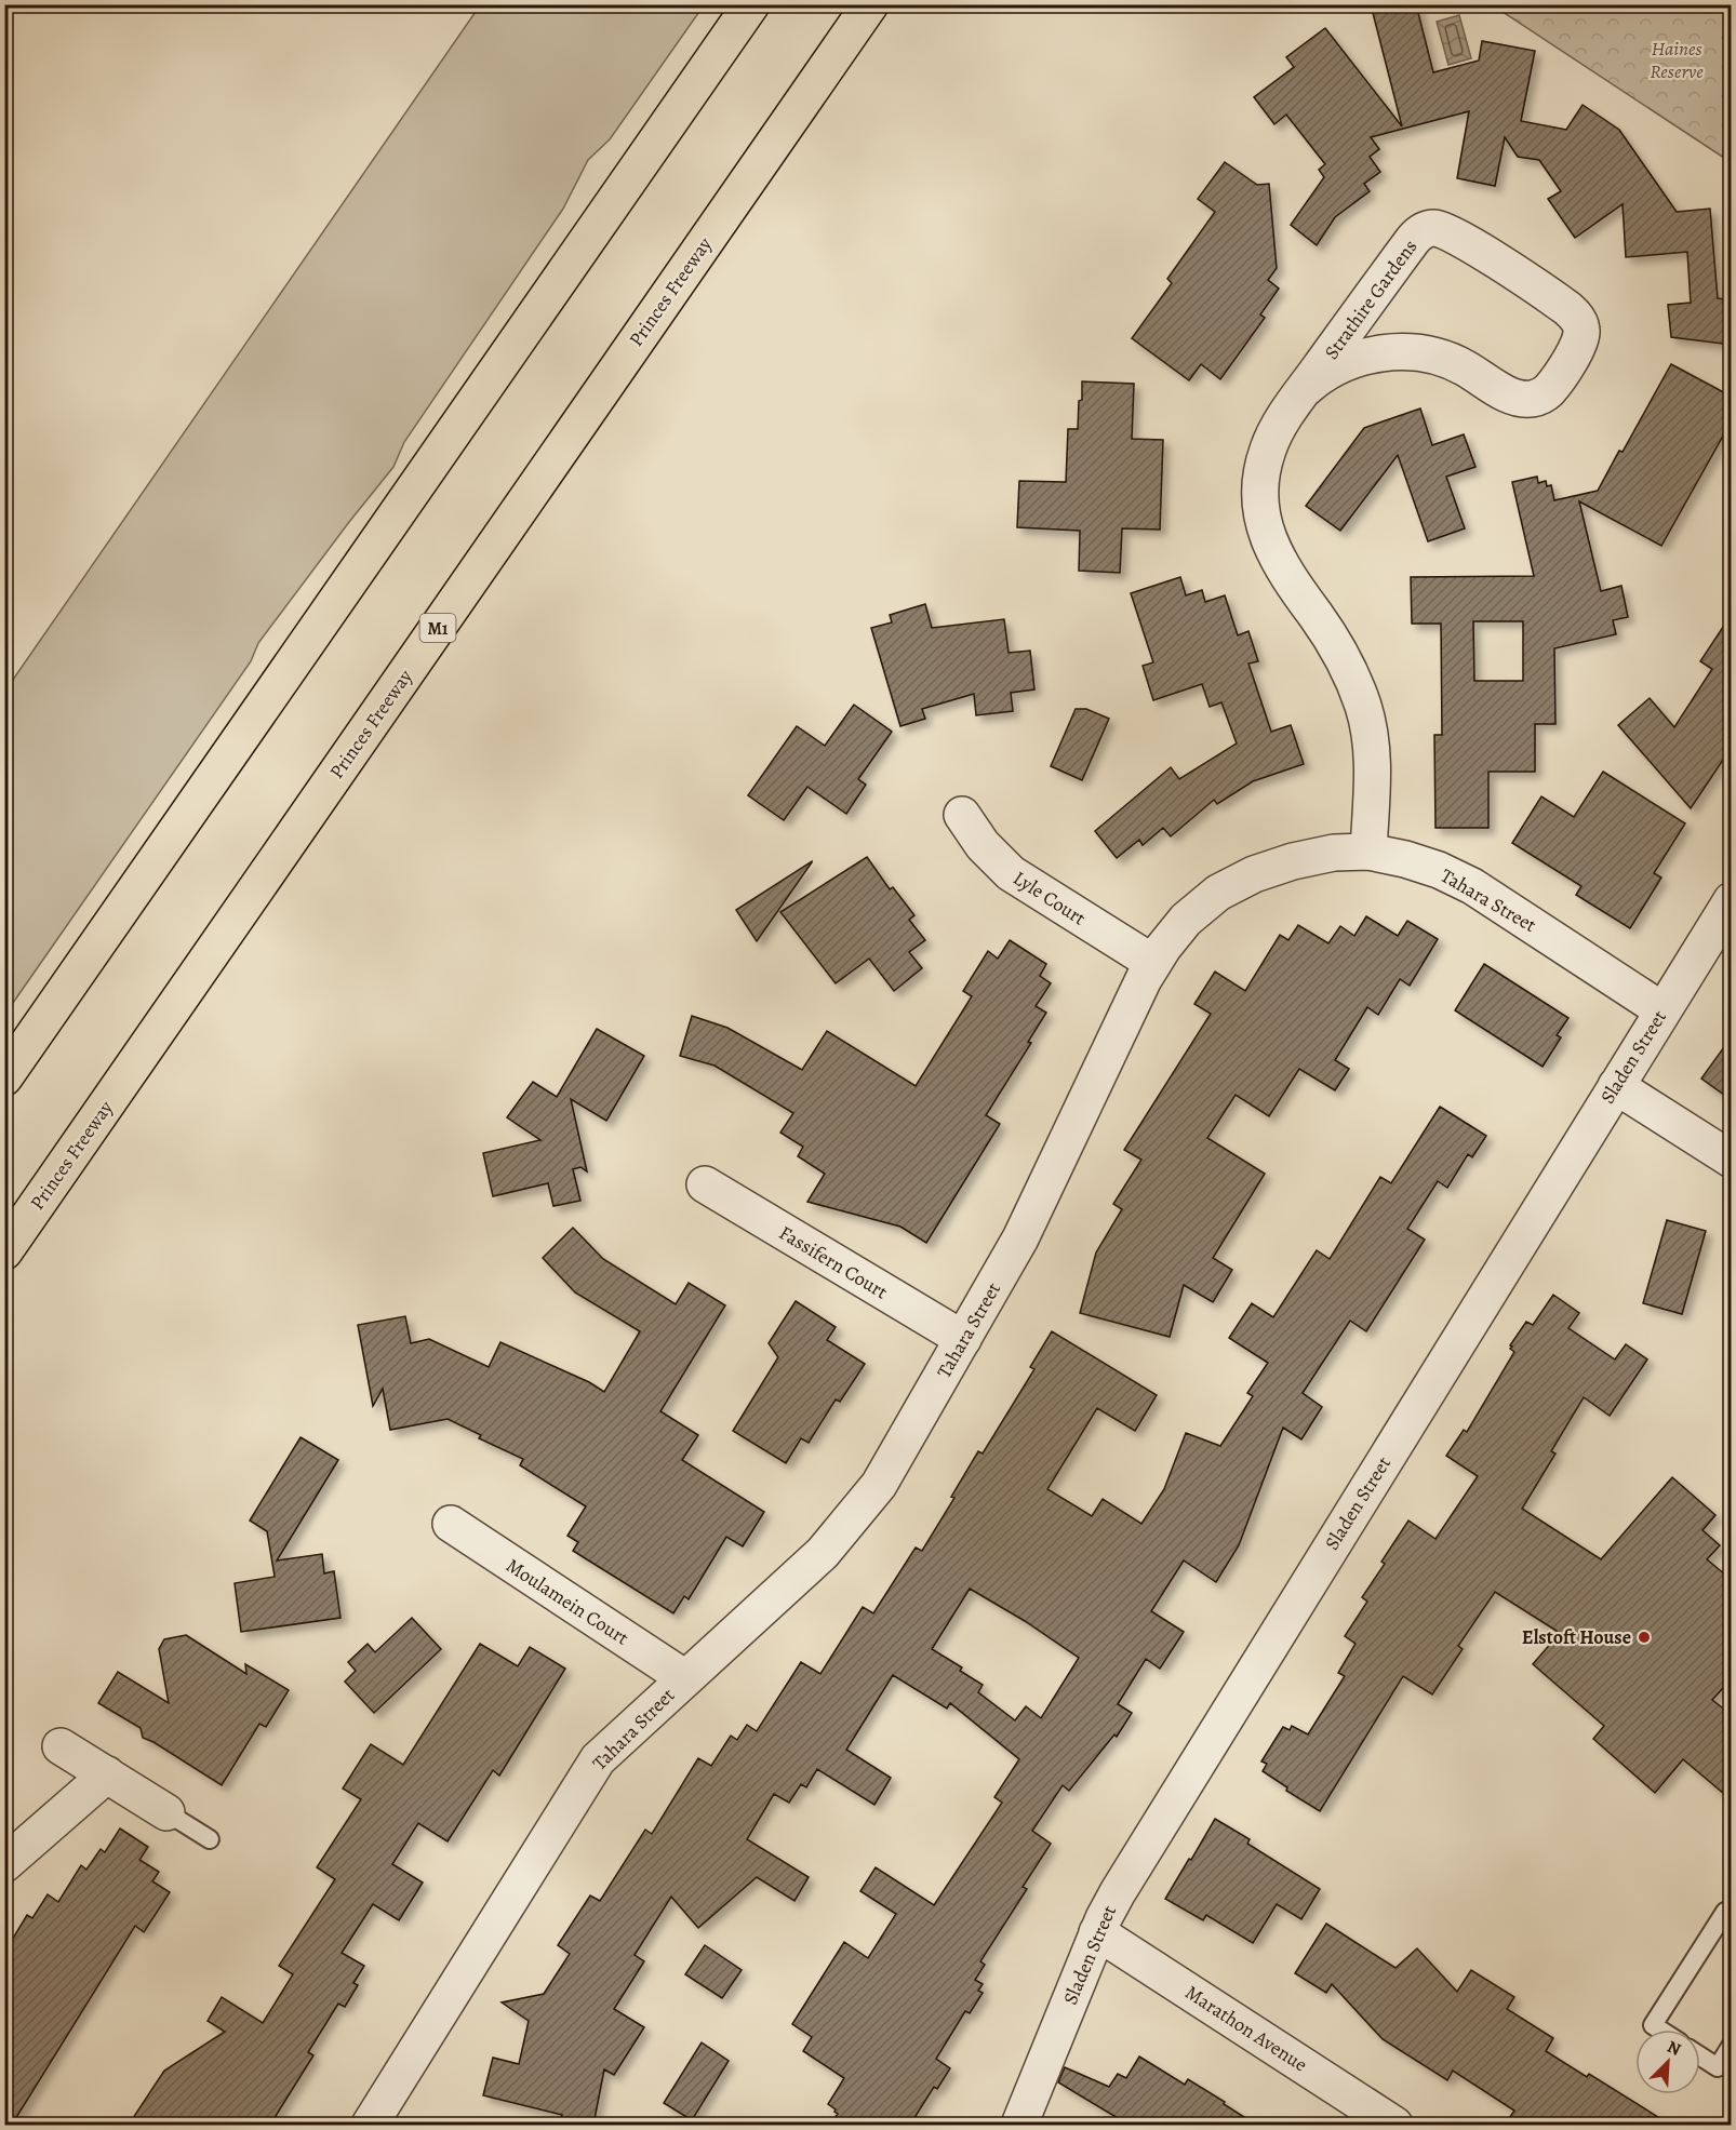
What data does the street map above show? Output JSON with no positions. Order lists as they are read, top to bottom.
{
  "streets": {
    "highway": ["Princes Freeway", "M1"],
    "street": [
      "Strathire Gardens",
      "Lyle Court",
      "Tahara Street",
      "Sladen Street",
      "Fassifern Court",
      "Moulamein Court",
      "Marathon Avenue"
    ]
  },
  "crossings": [
    ["Strathire Gardens", "Tahara Street"],
    ["Lyle Court", "Tahara Street"],
    ["Tahara Street", "Sladen Street"],
    ["Tahara Street", "Fassifern Court"],
    ["Tahara Street", "Moulamein Court"],
    ["Sladen Street", "Marathon Avenue"]
  ],
  "parks": ["Haines Reserve"],
  "places": ["Elstoft House"],
  "north": "top right"
}
